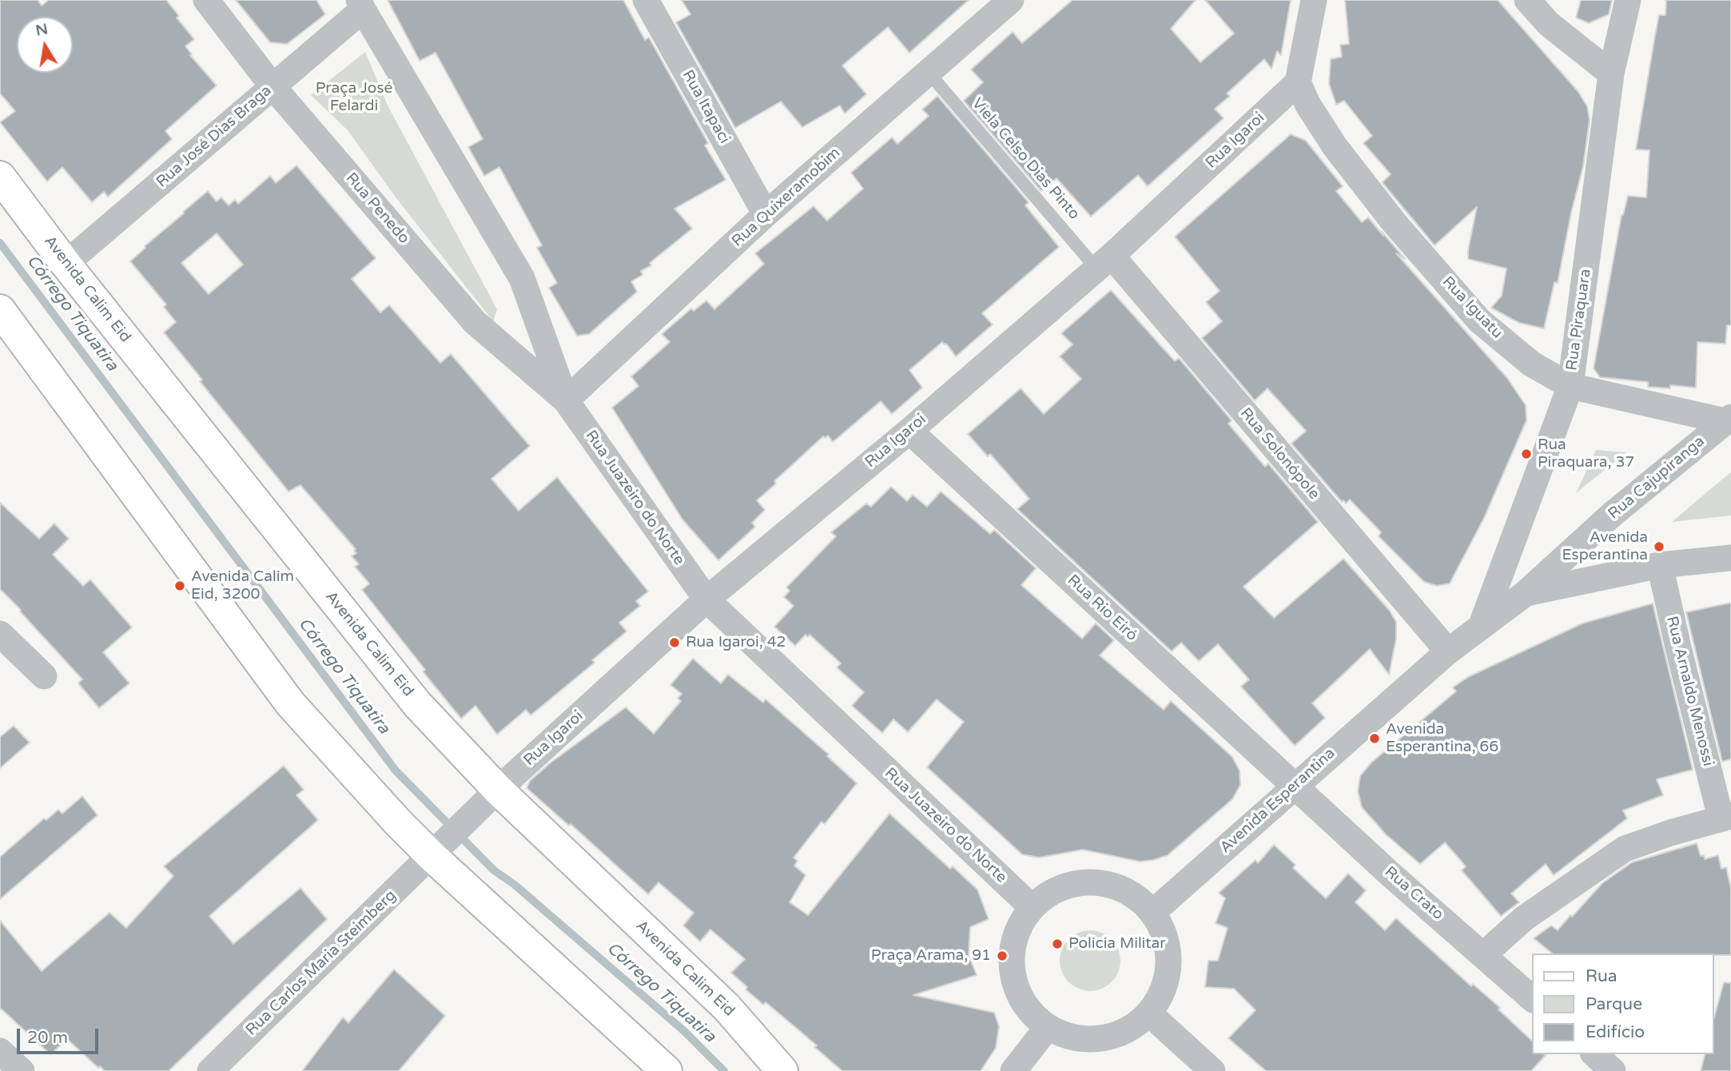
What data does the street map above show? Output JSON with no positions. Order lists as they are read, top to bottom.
{
  "streets": {
    "main road": ["Avenida Calim Eid"],
    "street": [
      "Rua Itapaci",
      "Rua José Dias Braga",
      "Rua Igaroi",
      "Rua Quixeramobim",
      "Rua Penedo",
      "Rua Iguatu",
      "Rua Piraquara",
      "Rua Solonópole",
      "Rua Cajupiranga",
      "Rua Juazeiro do Norte",
      "Rua Rio Eiró",
      "Rua Arnaldo Menossi",
      "Avenida Esperantina",
      "Rua Crato",
      "Rua Carlos Maria Steimberg"
    ],
    "lane": ["Viela Celso Dias Pinto"]
  },
  "crossings": [
    ["Rua Itapaci", "Rua Quixeramobim"],
    ["Rua José Dias Braga", "Rua Penedo"],
    ["Rua José Dias Braga", "Avenida Calim Eid"],
    ["Rua José Dias Braga", "Rua Juazeiro do Norte"],
    ["Rua Igaroi", "Viela Celso Dias Pinto"],
    ["Rua Igaroi", "Avenida Calim Eid"],
    ["Rua Igaroi", "Rua Iguatu"],
    ["Rua Igaroi", "Rua Solonópole"],
    ["Rua Igaroi", "Rua Juazeiro do Norte"],
    ["Rua Igaroi", "Rua Rio Eiró"],
    ["Rua Igaroi", "Rua Carlos Maria Steimberg"],
    ["Viela Celso Dias Pinto", "Rua Quixeramobim"],
    ["Viela Celso Dias Pinto", "Rua Solonópole"],
    ["Rua Quixeramobim", "Rua Penedo"],
    ["Rua Quixeramobim", "Rua Juazeiro do Norte"],
    ["Rua Penedo", "Rua Juazeiro do Norte"],
    ["Rua Iguatu", "Rua Piraquara"],
    ["Rua Iguatu", "Rua Cajupiranga"],
    ["Rua Piraquara", "Rua Cajupiranga"],
    ["Rua Piraquara", "Avenida Esperantina"],
    ["Rua Solonópole", "Avenida Esperantina"],
    ["Rua Cajupiranga", "Avenida Esperantina"],
    ["Rua Juazeiro do Norte", "Avenida Esperantina"],
    ["Rua Rio Eiró", "Avenida Esperantina"],
    ["Rua Rio Eiró", "Rua Crato"],
    ["Avenida Esperantina", "Rua Crato"]
  ],
  "water": ["Córrego Tiquatira"],
  "parks": ["Praça José Felardi"],
  "places": [
    "Rua Piraquara, 37",
    "Avenida Esperantina",
    "Avenida Calim Eid, 3200",
    "Rua Igaroi, 42",
    "Avenida Esperantina, 66",
    "Policia Militar",
    "Praça Arama, 91"
  ],
  "legend": ["Rua", "Parque", "Edifício"],
  "scale_bar": "20 m",
  "north": "top"
}
